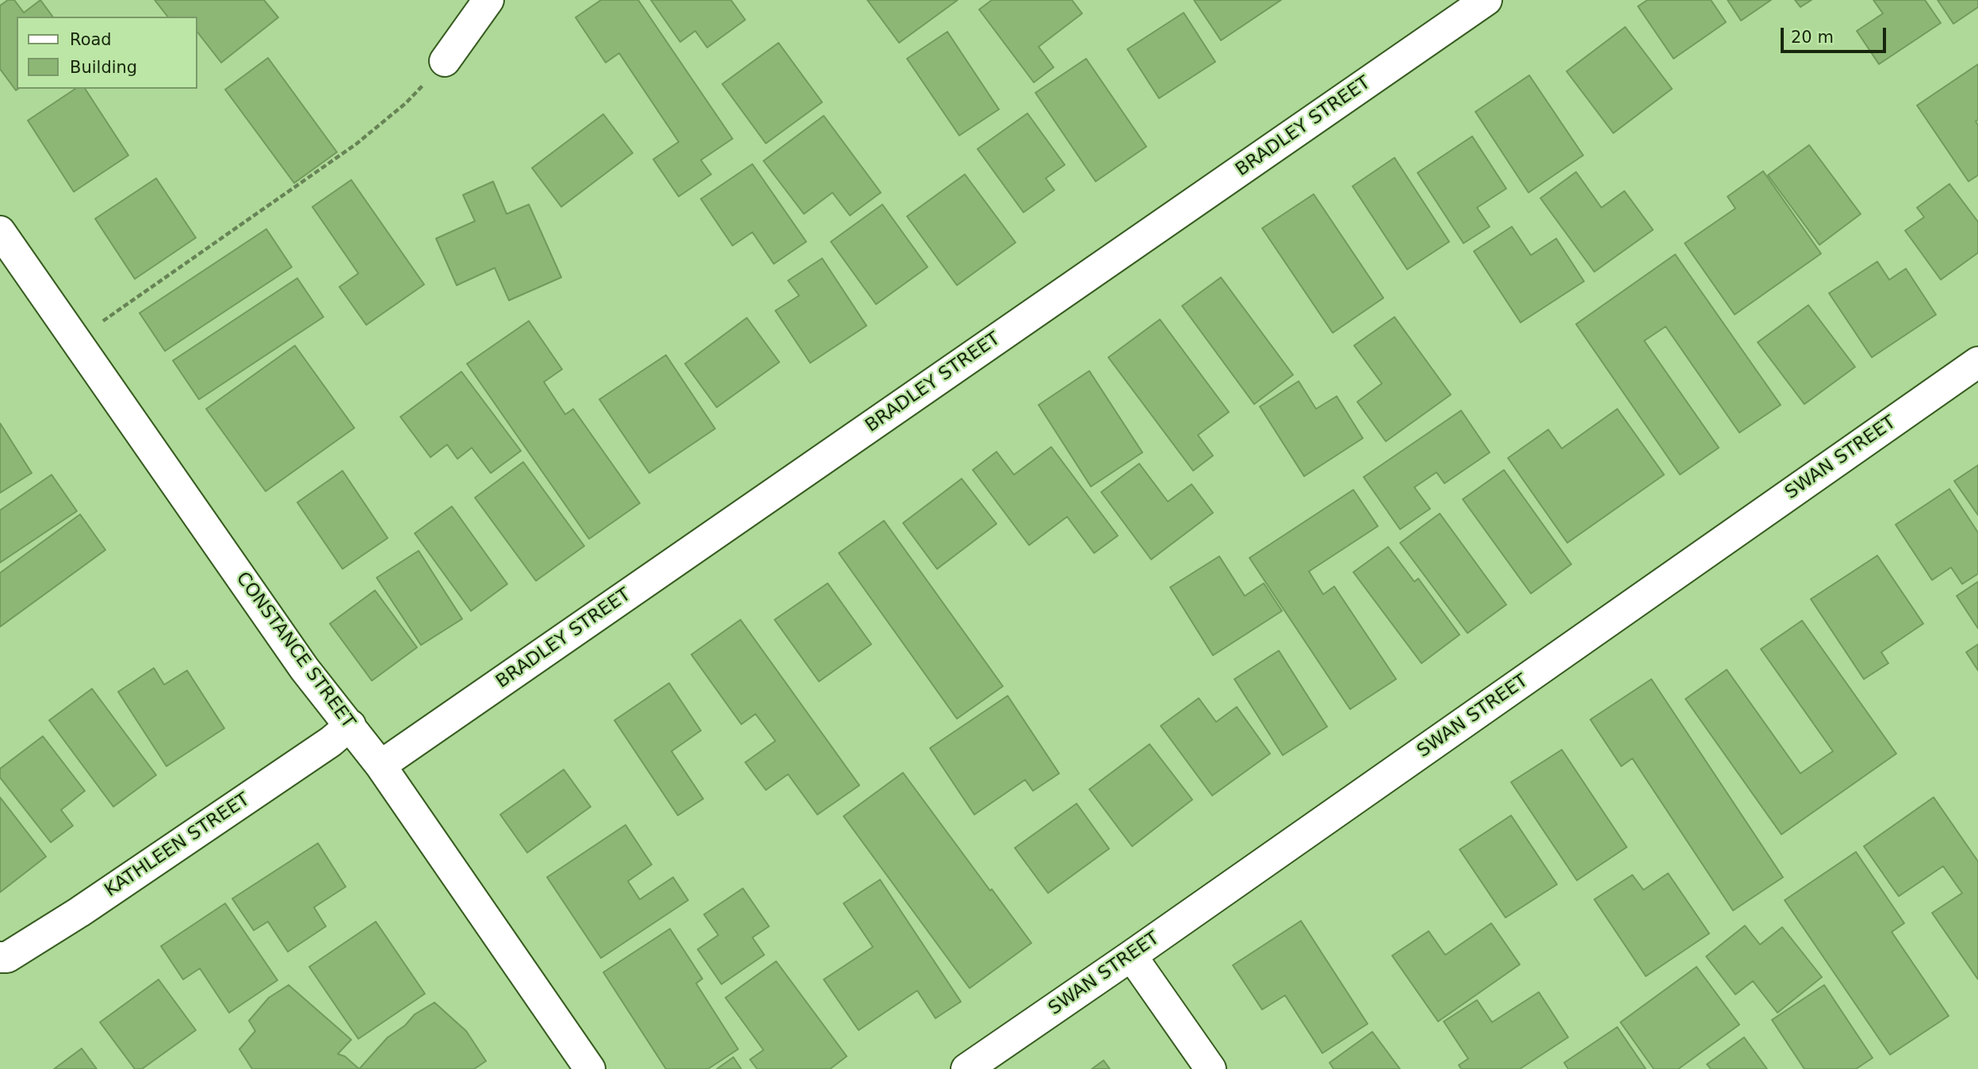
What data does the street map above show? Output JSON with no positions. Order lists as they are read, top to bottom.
{
  "streets": {
    "street": [
      "BRADLEY STREET",
      "SWAN STREET",
      "CONSTANCE STREET",
      "KATHLEEN STREET"
    ]
  },
  "crossings": [
    ["BRADLEY STREET", "CONSTANCE STREET"],
    ["CONSTANCE STREET", "KATHLEEN STREET"]
  ],
  "legend": ["Road", "Building"],
  "scale_bar": "20 m"
}
